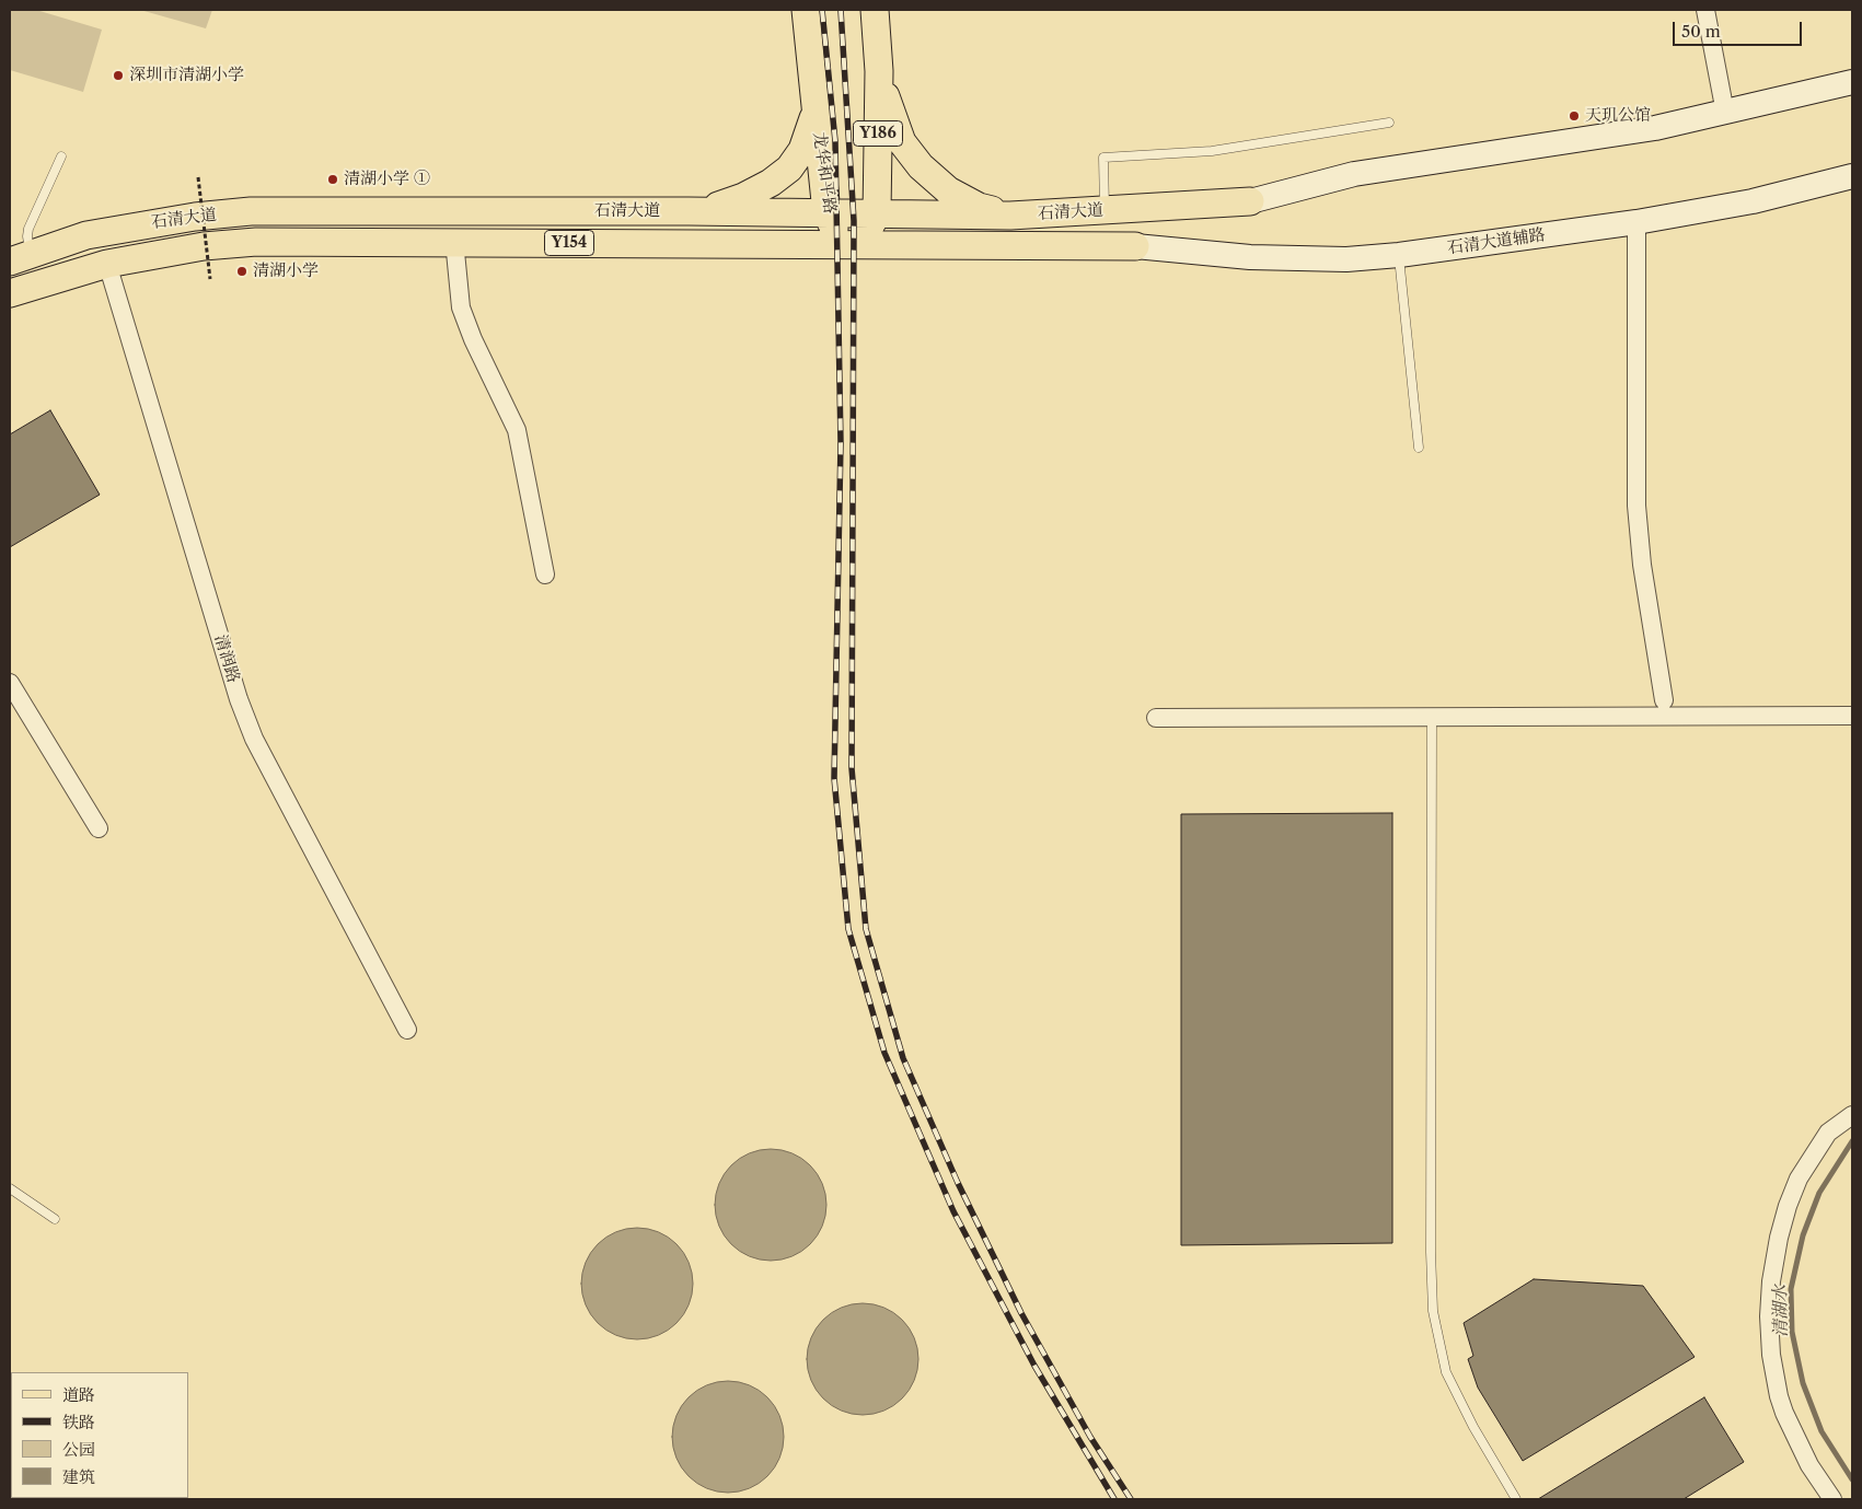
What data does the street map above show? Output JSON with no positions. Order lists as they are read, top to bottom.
{
  "streets": {
    "main road": [
      "Y186",
      "龙华和平路",
      "石清大道",
      "石清大道辅路",
      "Y154"
    ],
    "street": ["清润路"]
  },
  "crossings": [
    ["Y186", "石清大道"],
    ["龙华和平路", "石清大道"],
    ["石清大道", "石清大道辅路"],
    ["石清大道", "Y154"],
    ["石清大道", "清润路"]
  ],
  "water": ["清湖水"],
  "places": [
    "深圳市清湖小学",
    "天玑公馆",
    "清湖小学 ①",
    "清湖小学"
  ],
  "legend": [
    "道路",
    "铁路",
    "公园",
    "建筑"
  ],
  "scale_bar": "50 m"
}
